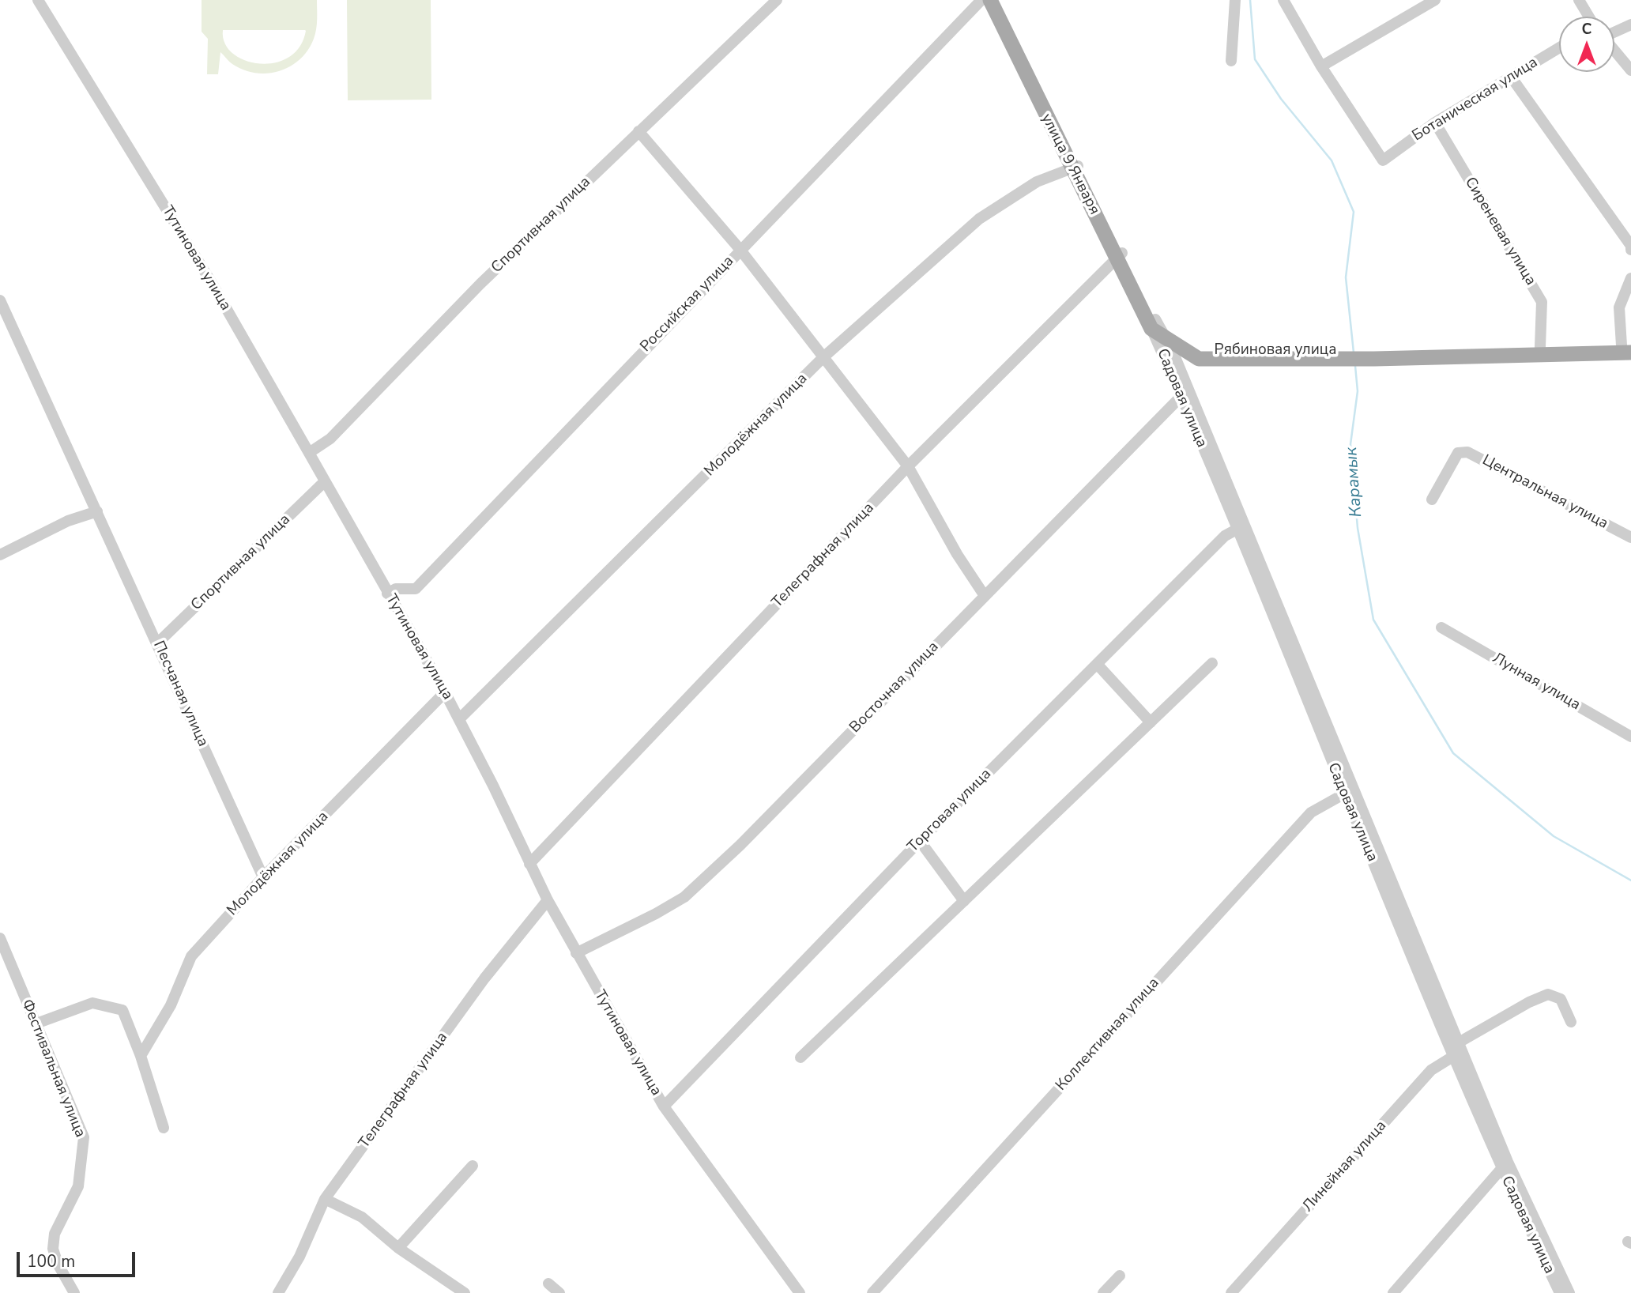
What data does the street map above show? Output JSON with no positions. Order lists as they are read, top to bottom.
{
  "streets": {
    "main road": ["улица 9 Января", "Рябиновая улица"],
    "street": [
      "Ботаническая улица",
      "Спортивная улица",
      "Сиреневая улица",
      "Тутиновая улица",
      "Российская улица",
      "Садовая улица",
      "Молодёжная улица",
      "Центральная улица",
      "Телеграфная улица",
      "Лунная улица",
      "Восточная улица",
      "Песчаная улица",
      "Торговая улица",
      "Коллективная улица",
      "Фестивальная улица",
      "Линейная улица"
    ]
  },
  "crossings": [
    ["Ботаническая улица", "Сиреневая улица"],
    ["улица 9 Января", "Рябиновая улица"],
    ["улица 9 Января", "Садовая улица"],
    ["улица 9 Января", "Молодёжная улица"],
    ["улица 9 Января", "Телеграфная улица"],
    ["Спортивная улица", "Тутиновая улица"],
    ["Спортивная улица", "Песчаная улица"],
    ["Тутиновая улица", "Российская улица"],
    ["Тутиновая улица", "Молодёжная улица"],
    ["Тутиновая улица", "Телеграфная улица"],
    ["Тутиновая улица", "Восточная улица"],
    ["Тутиновая улица", "Торговая улица"],
    ["Рябиновая улица", "Садовая улица"],
    ["Садовая улица", "Восточная улица"],
    ["Садовая улица", "Торговая улица"],
    ["Садовая улица", "Коллективная улица"],
    ["Садовая улица", "Линейная улица"],
    ["Молодёжная улица", "Песчаная улица"]
  ],
  "water": ["Карамык"],
  "scale_bar": "100 m",
  "north": "top"
}
